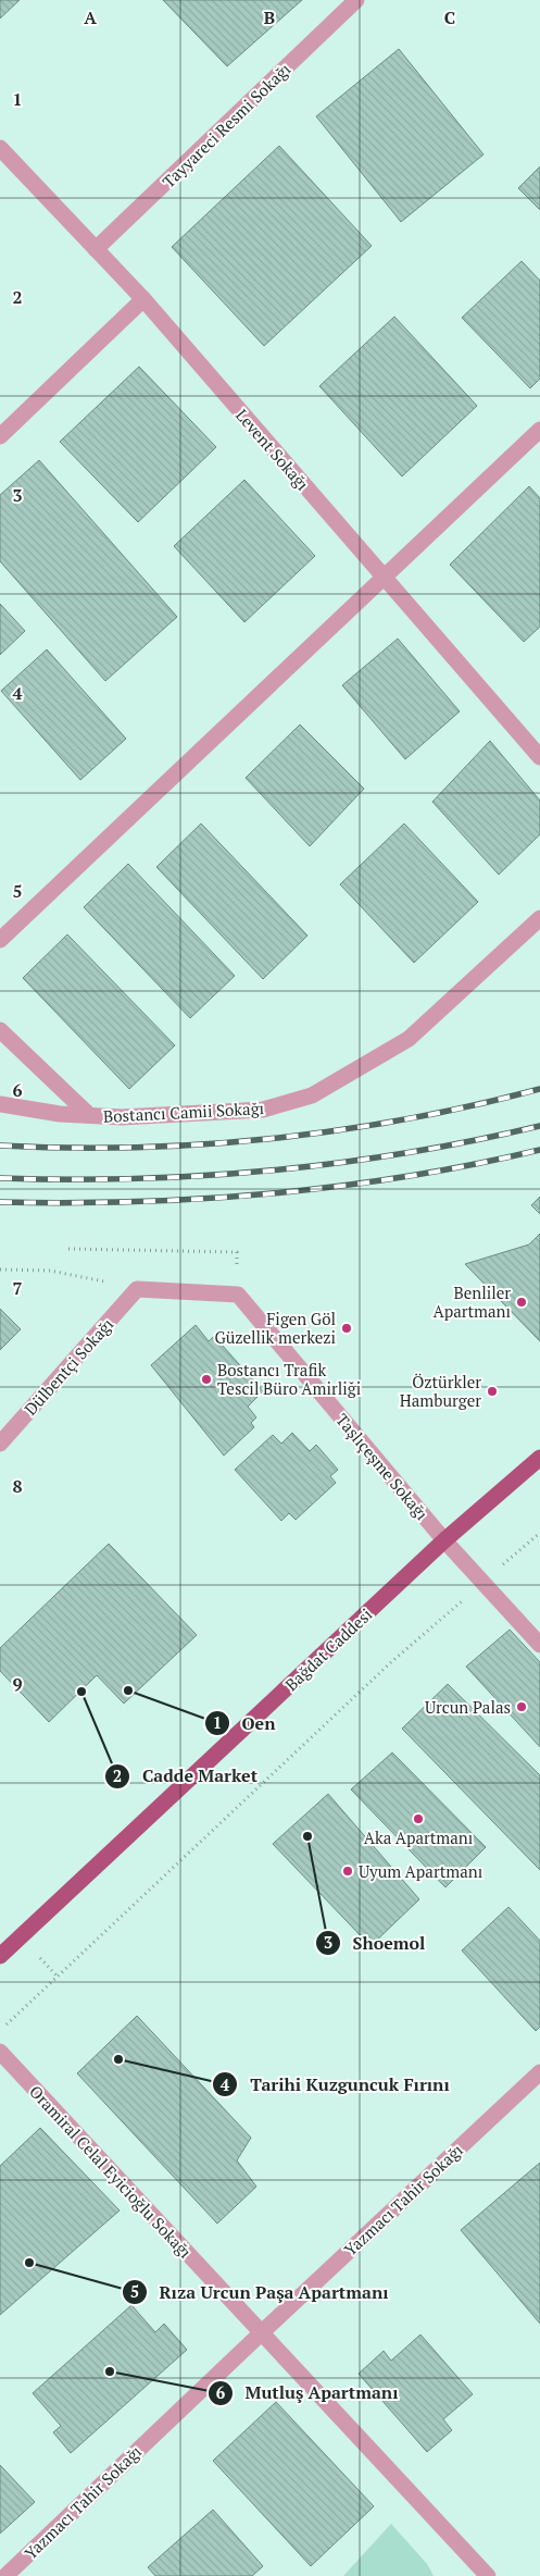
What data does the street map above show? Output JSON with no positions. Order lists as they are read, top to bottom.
{
  "streets": {
    "main road": ["Bağdat Caddesi"],
    "street": [
      "Tayyareci Resmi Sokağı",
      "Levent Sokağı",
      "Bostancı Camii Sokağı",
      "Dülbentçi Sokağı",
      "Taşlıçeşme Sokağı",
      "Oramiral Celal Eyicioğlu Sokağı",
      "Yazmacı Tahir Sokağı"
    ]
  },
  "crossings": [
    ["Tayyareci Resmi Sokağı", "Levent Sokağı"],
    ["Taşlıçeşme Sokağı", "Bağdat Caddesi"],
    ["Oramiral Celal Eyicioğlu Sokağı", "Yazmacı Tahir Sokağı"]
  ],
  "places": [
    "Benliler Apartmanı",
    "Figen Göl Güzellik merkezi",
    "Bostancı Trafik Tescil Büro Amirliği",
    "Öztürkler Hamburger",
    "Oen",
    "Cadde Market",
    "Urcun Palas",
    "Aka Apartmanı",
    "Shoemol",
    "Uyum Apartmanı",
    "Tarihi Kuzguncuk Fırını",
    "Rıza Urcun Paşa Apartmanı",
    "Mutluş Apartmanı"
  ],
  "grid": {
    "columns": ["A", "B", "C"],
    "rows": [
      "1",
      "2",
      "3",
      "4",
      "5",
      "6",
      "7",
      "8",
      "9"
    ]
  }
}
